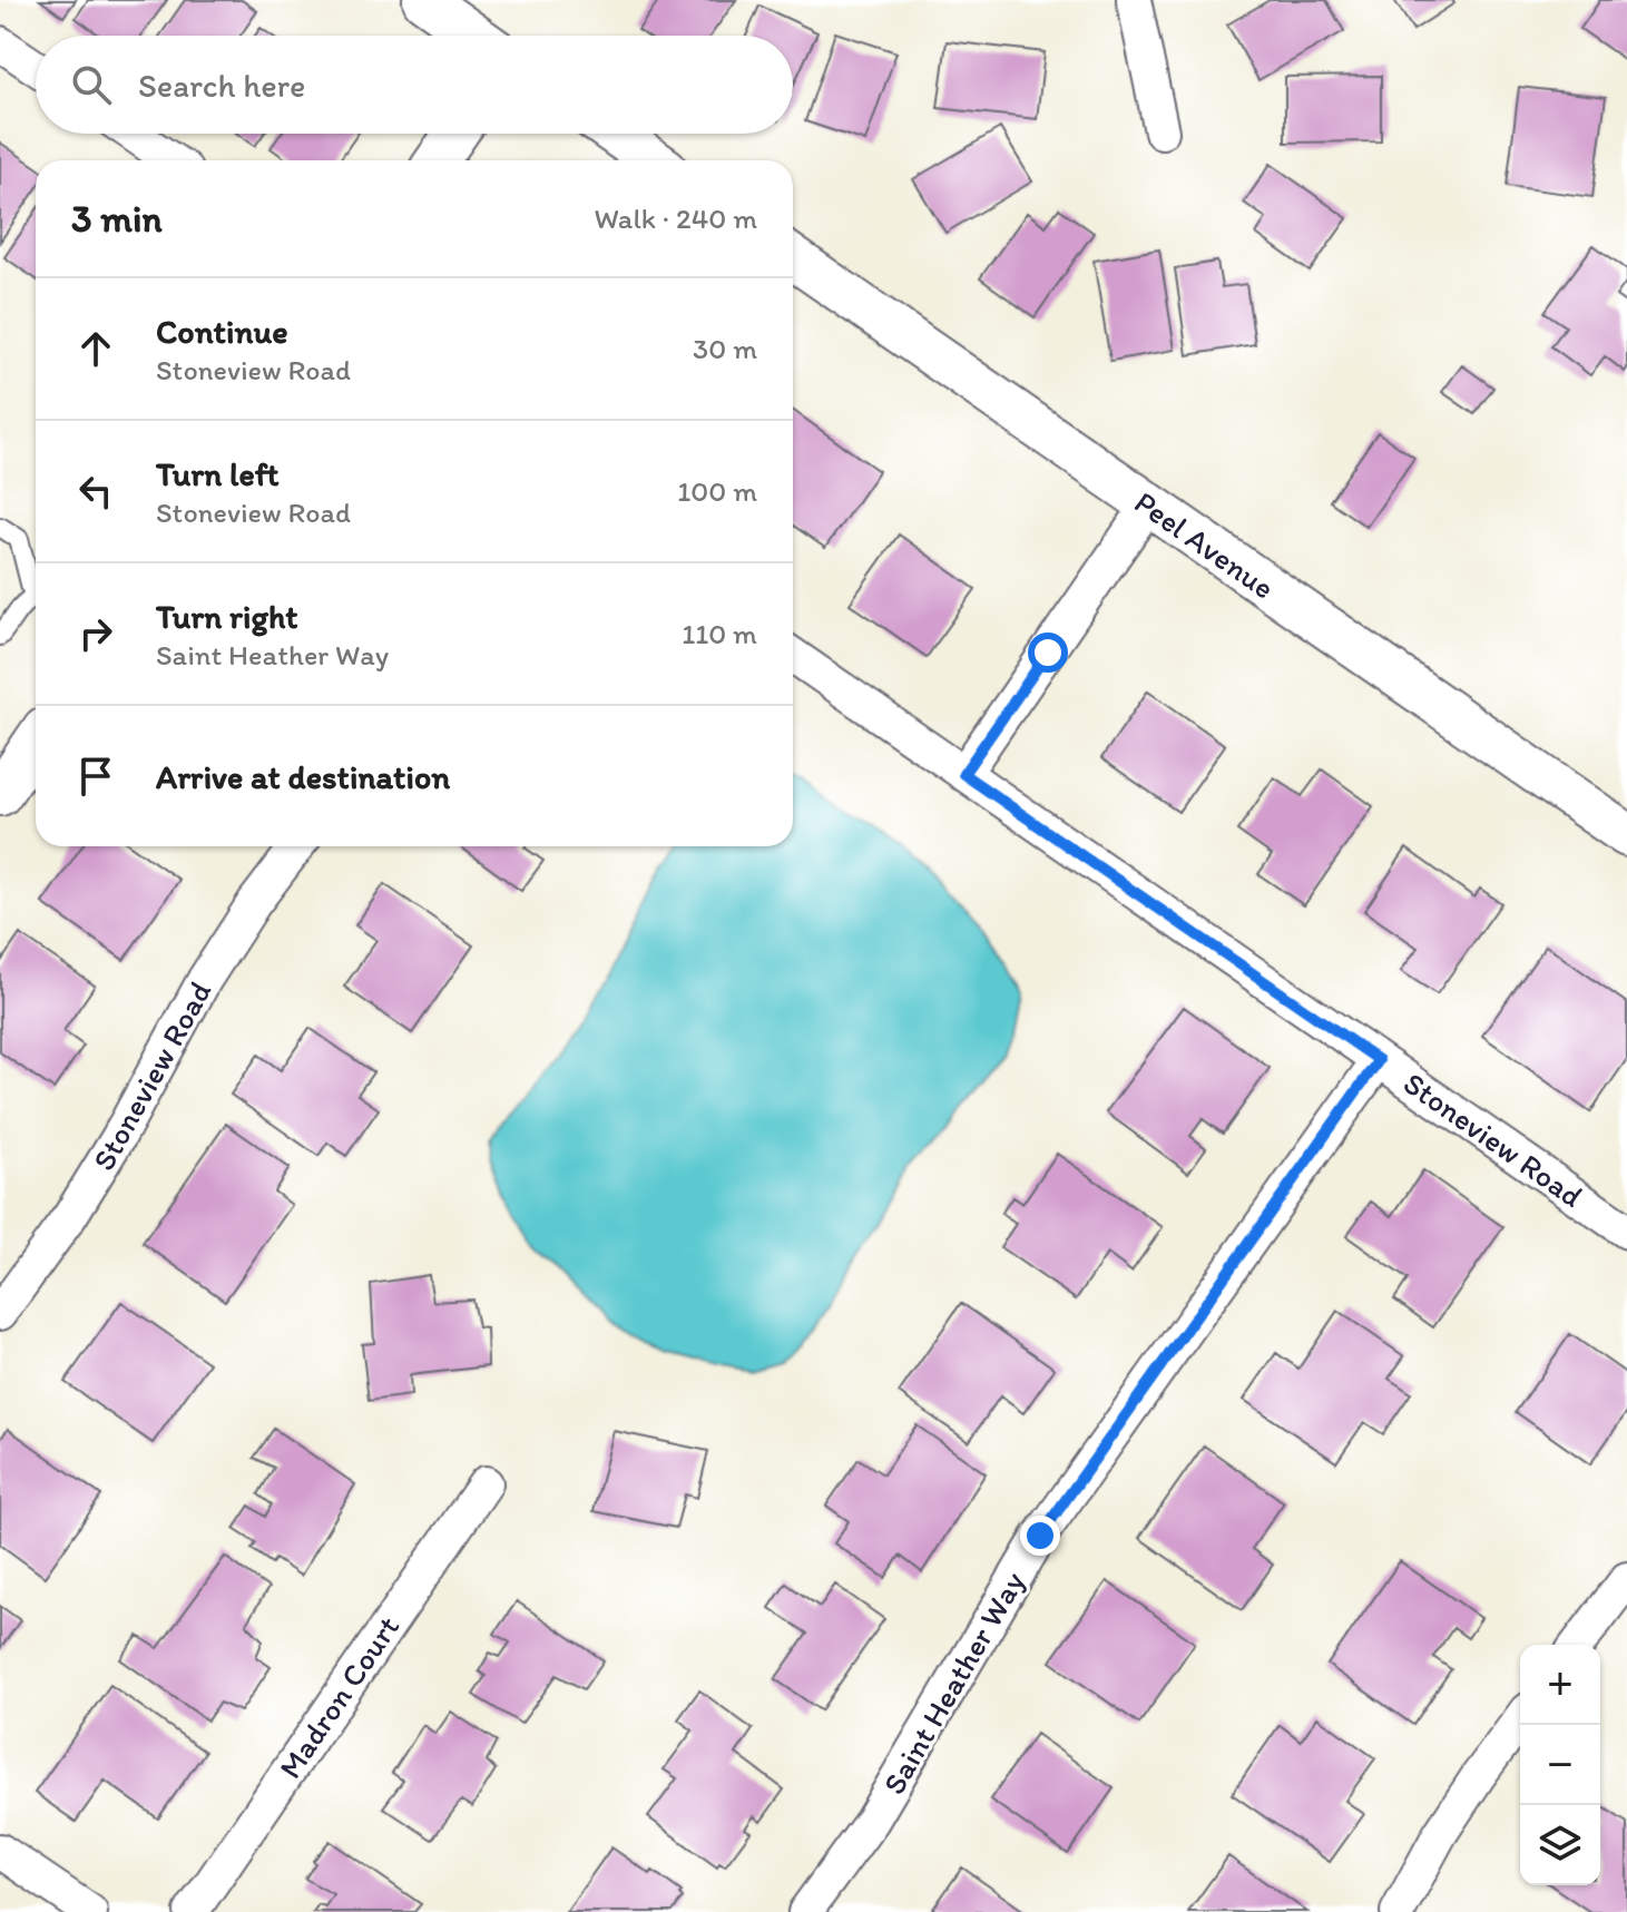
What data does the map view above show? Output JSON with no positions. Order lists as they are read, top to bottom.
{
  "streets": {
    "street": [
      "Peel Avenue",
      "Stoneview Road",
      "Saint Heather Way",
      "Madron Court"
    ]
  },
  "crossings": [
    ["Stoneview Road", "Saint Heather Way"]
  ],
  "page": {
    "search": "Search here",
    "heading": ["3 min", "Walk · 240 m"],
    "list": [
      ["Continue", "Stoneview Road", "30 m"],
      ["Turn left", "Stoneview Road", "100 m"],
      ["Turn right", "Saint Heather Way", "110 m"],
      "Arrive at destination"
    ],
    "map_buttons": ["+", "−"]
  }
}
